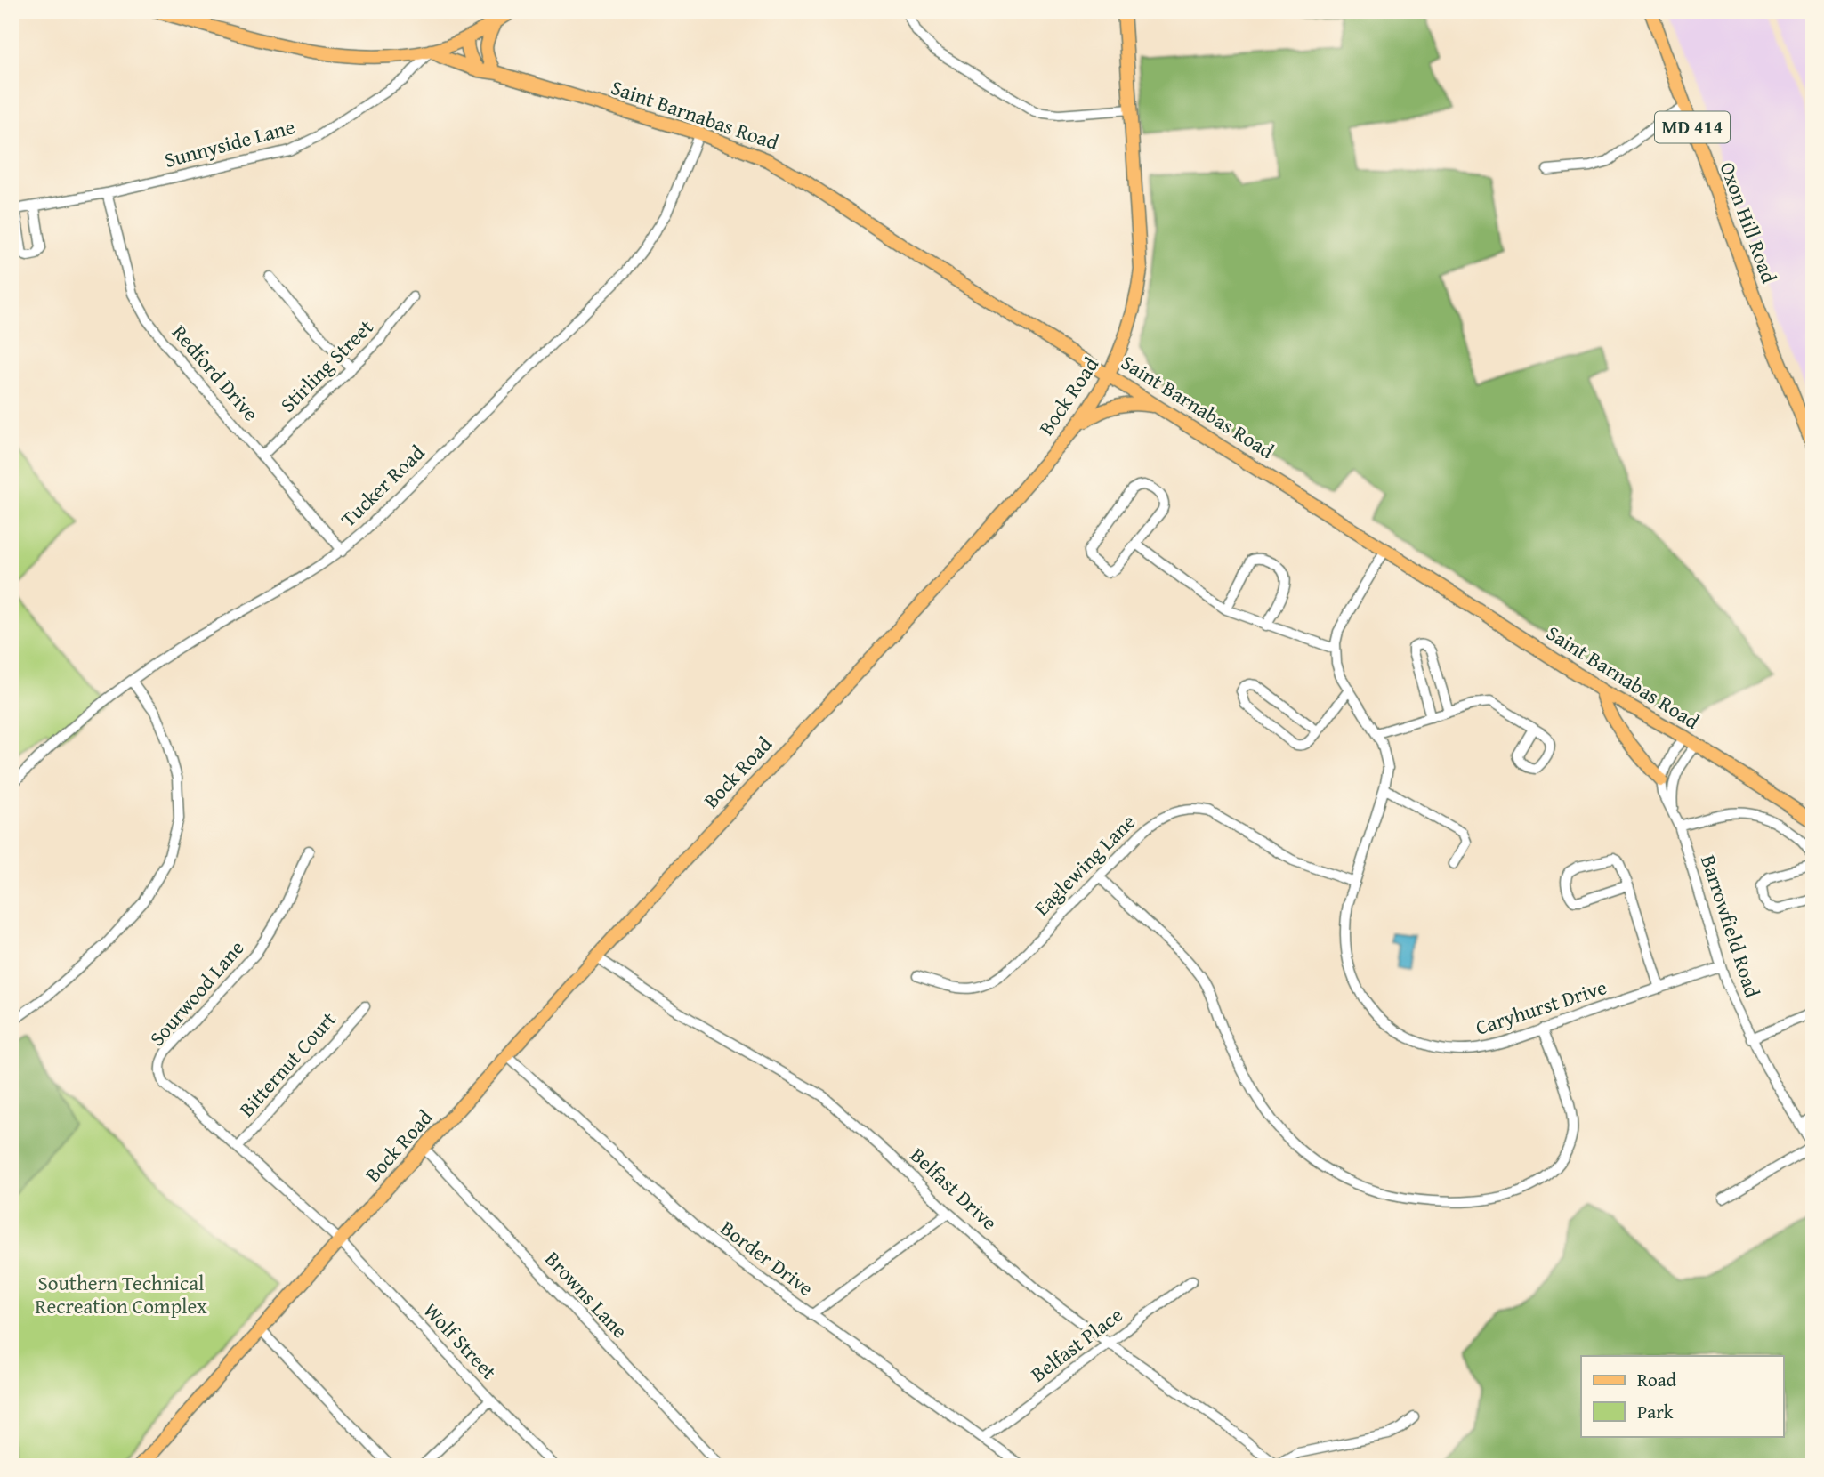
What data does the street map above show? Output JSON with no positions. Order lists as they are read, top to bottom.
{
  "streets": {
    "main road": [
      "Saint Barnabas Road",
      "MD 414",
      "Oxon Hill Road",
      "Bock Road"
    ],
    "street": [
      "Sunnyside Lane",
      "Stirling Street",
      "Redford Drive",
      "Tucker Road",
      "Eaglewing Lane",
      "Barrowfield Road",
      "Sourwood Lane",
      "Caryhurst Drive",
      "Bitternut Court",
      "Belfast Drive",
      "Border Drive",
      "Browns Lane",
      "Wolf Street",
      "Belfast Place"
    ]
  },
  "crossings": [
    ["Saint Barnabas Road", "Sunnyside Lane"],
    ["Saint Barnabas Road", "Bock Road"],
    ["Saint Barnabas Road", "Tucker Road"],
    ["Saint Barnabas Road", "Barrowfield Road"],
    ["Sunnyside Lane", "Redford Drive"],
    ["Stirling Street", "Redford Drive"],
    ["Redford Drive", "Tucker Road"],
    ["Bock Road", "Sourwood Lane"],
    ["Bock Road", "Belfast Drive"],
    ["Bock Road", "Border Drive"],
    ["Bock Road", "Browns Lane"],
    ["Bock Road", "Wolf Street"],
    ["Eaglewing Lane", "Caryhurst Drive"],
    ["Barrowfield Road", "Caryhurst Drive"],
    ["Sourwood Lane", "Bitternut Court"],
    ["Sourwood Lane", "Wolf Street"],
    ["Belfast Drive", "Belfast Place"],
    ["Border Drive", "Belfast Place"]
  ],
  "parks": ["Southern Technical Recreation Complex"],
  "legend": ["Road", "Park"]
}
